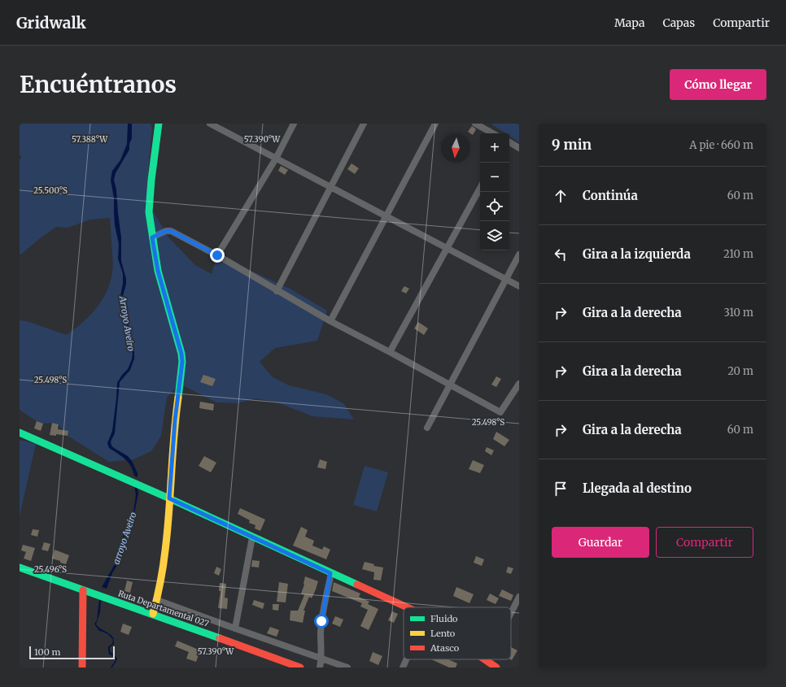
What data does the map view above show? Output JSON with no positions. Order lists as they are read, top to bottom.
{
  "streets": {
    "street": ["Ruta Departamental 027"]
  },
  "water": ["Arroyo Aveiro", "arroyo Aveiro"],
  "legend": ["Fluido", "Lento", "Atasco"],
  "scale_bar": "100 m",
  "north": "bottom",
  "page": {
    "header": "Gridwalk",
    "nav": ["Mapa", "Capas", "Compartir"],
    "buttons": [
      "Cómo llegar",
      ["Guardar", "Compartir"]
    ],
    "title": "Encuéntranos",
    "heading": ["9 min", "A pie · 660 m"],
    "map_buttons": ["+", "−"],
    "list": [
      ["Continúa", "60 m"],
      ["Gira a la izquierda", "210 m"],
      ["Gira a la derecha", "310 m"],
      ["Gira a la derecha", "20 m"],
      ["Gira a la derecha", "60 m"],
      "Llegada al destino"
    ],
    "scale": "100 m"
  },
  "coordinates": [
    "57.388°W",
    "57.390°W",
    "25.500°S",
    "25.498°S",
    "25.496°S"
  ]
}
